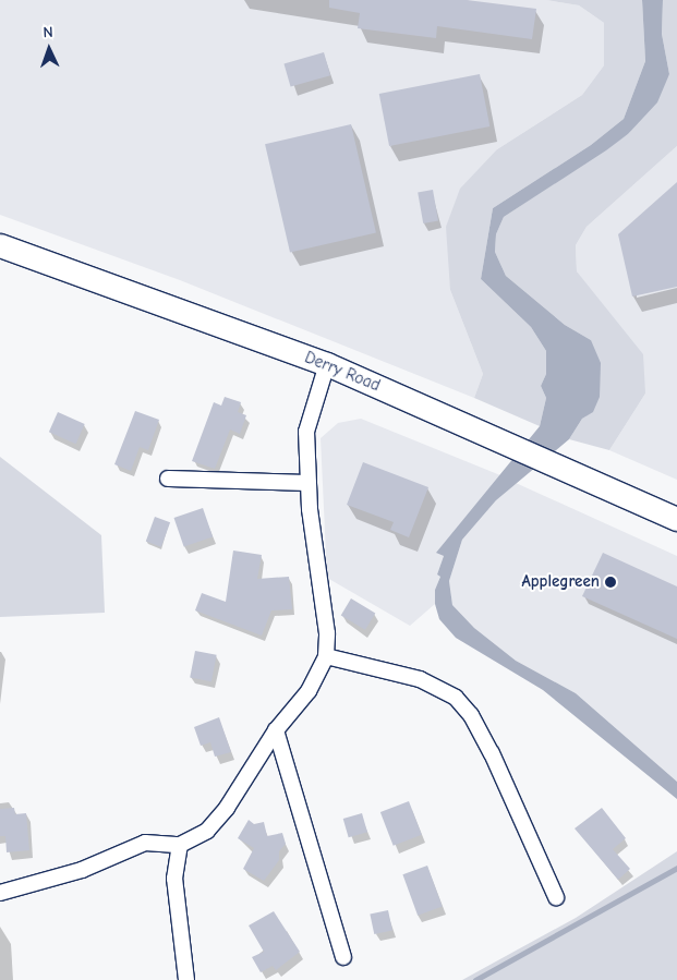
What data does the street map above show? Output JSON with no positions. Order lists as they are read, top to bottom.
{
  "streets": {
    "main road": ["Derry Road"]
  },
  "places": ["Applegreen"],
  "north": "top"
}
